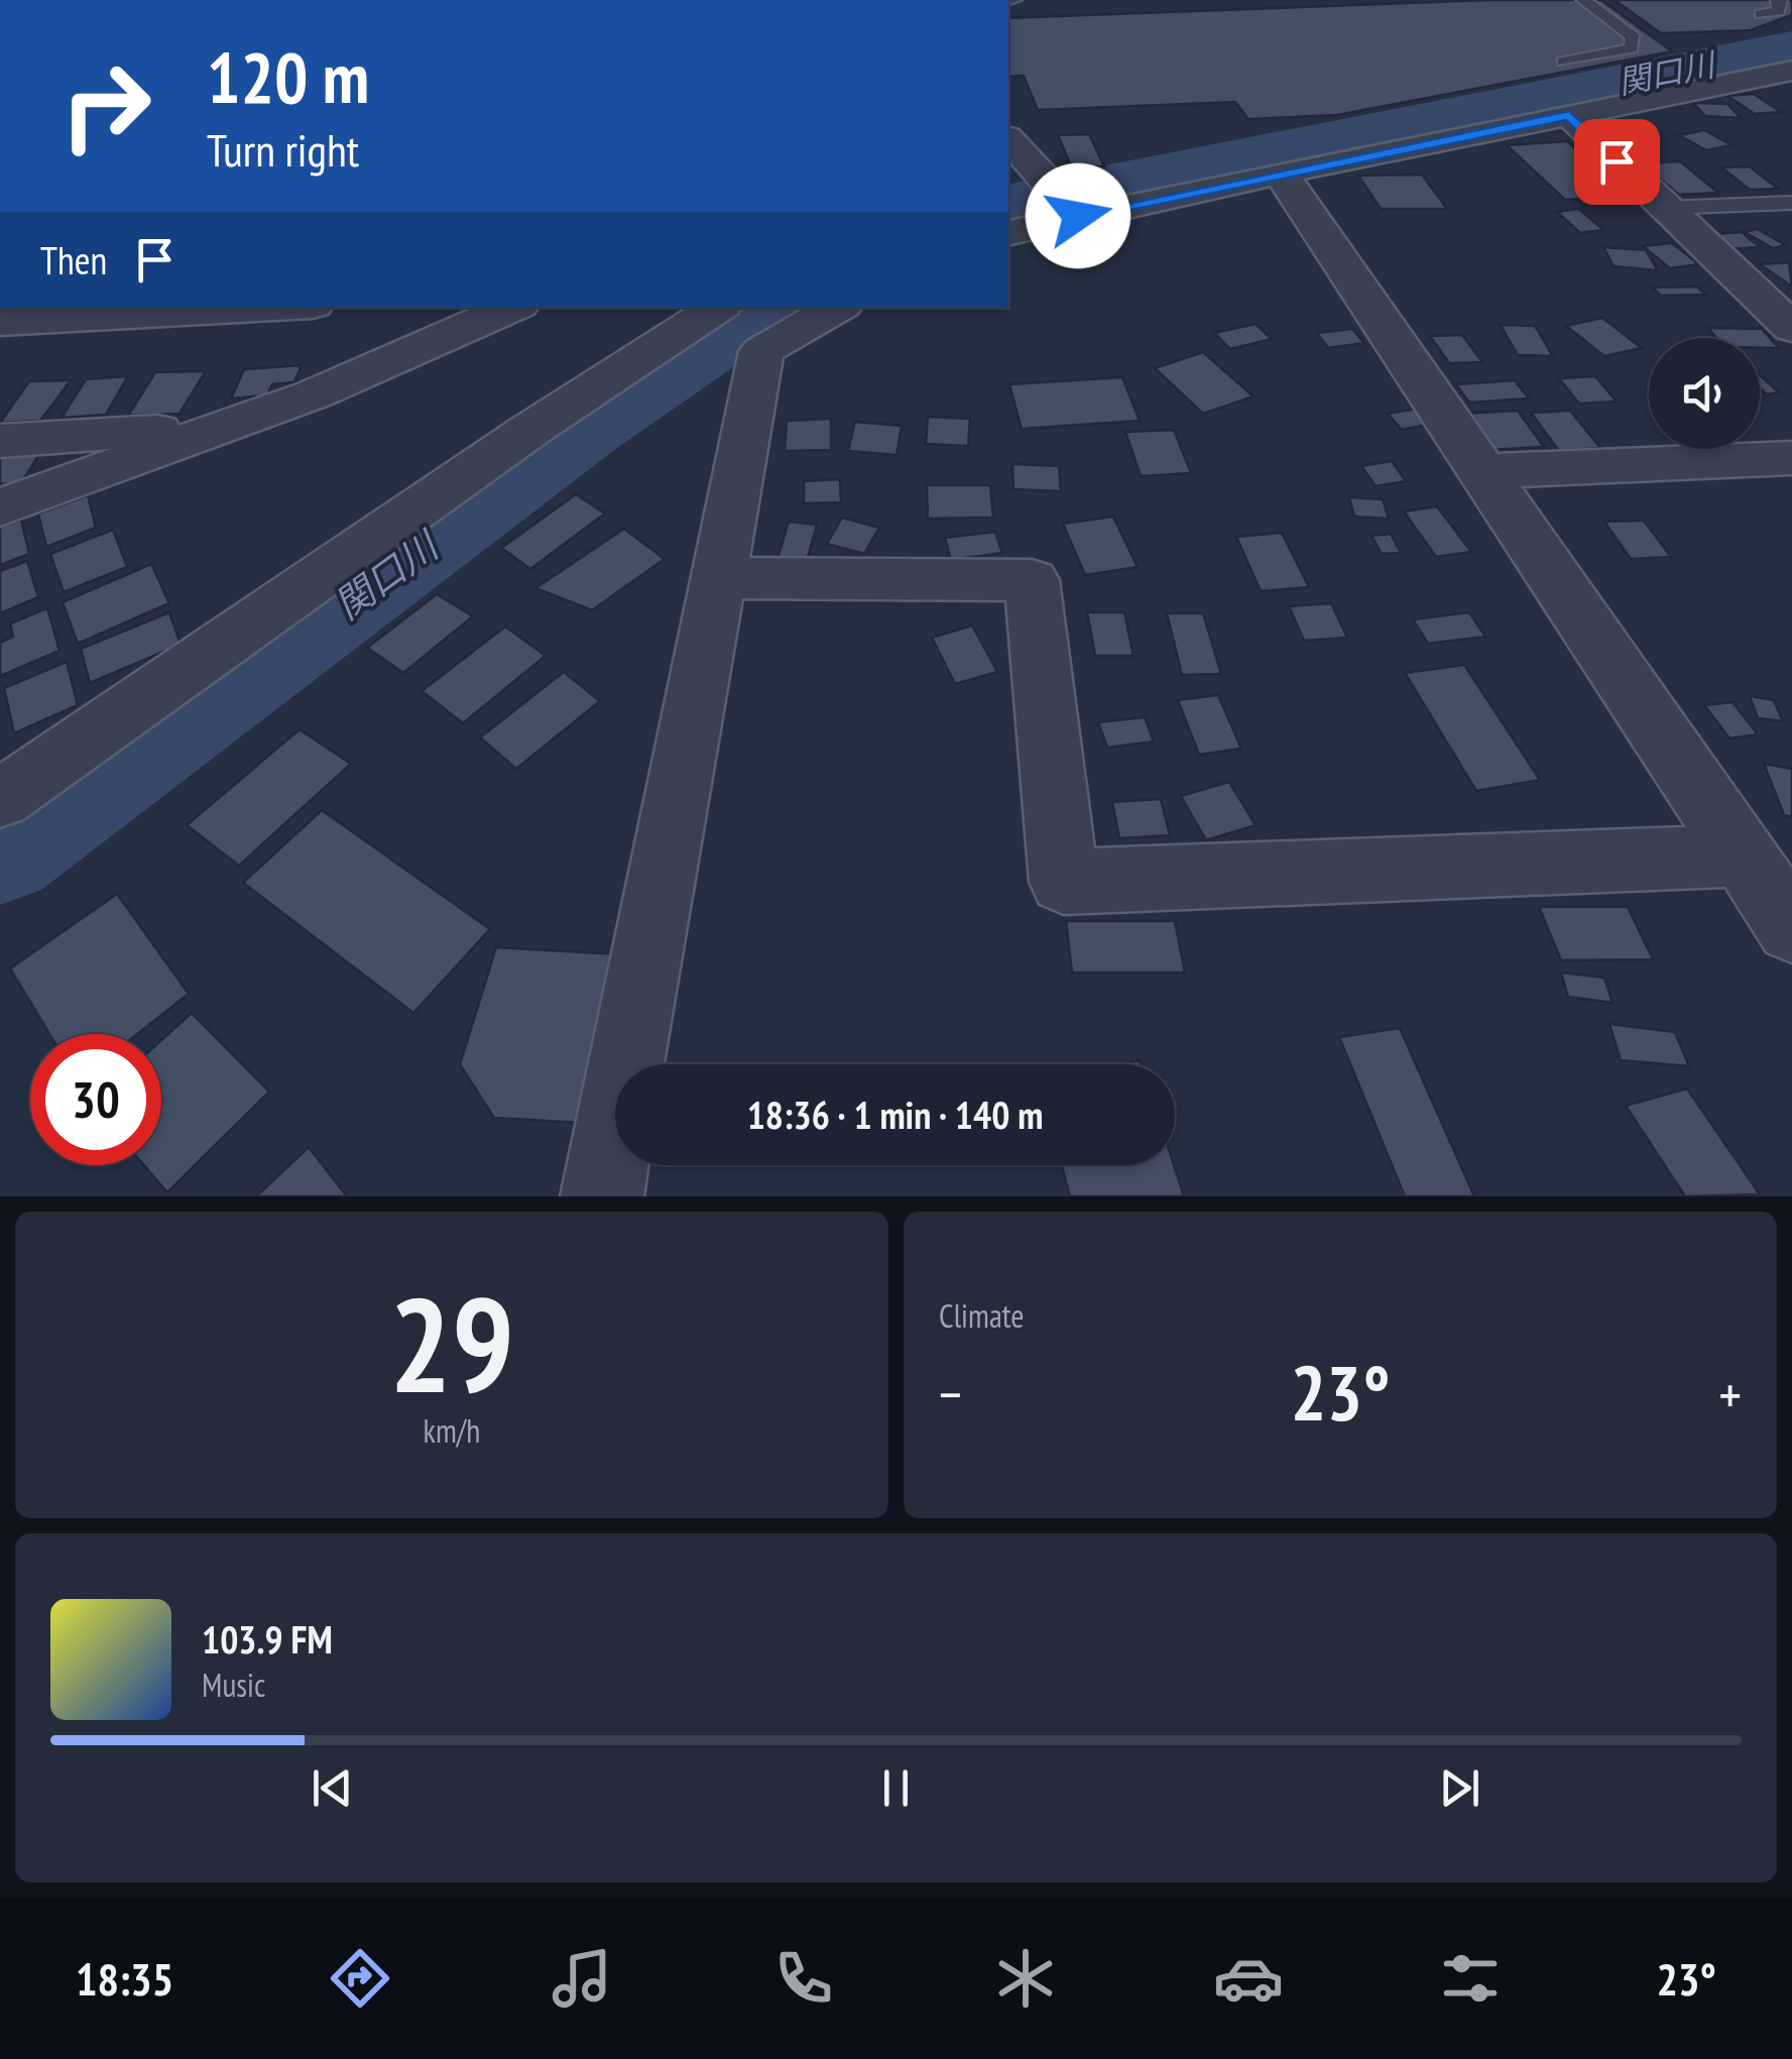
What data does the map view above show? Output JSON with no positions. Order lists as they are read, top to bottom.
{
  "water": ["関口川"],
  "page": {
    "turn": ["120 m", "Turn right"],
    "then": "Then",
    "limit": "30",
    "trip": "18:36 · 1 min · 140 m",
    "tile": [
      ["29", "km/h"],
      "Climate"
    ],
    "heat": ["−", "23°", "+"],
    "song": ["103.9 FM", "Music"],
    "tabs": ["18:35", "23°"]
  }
}
